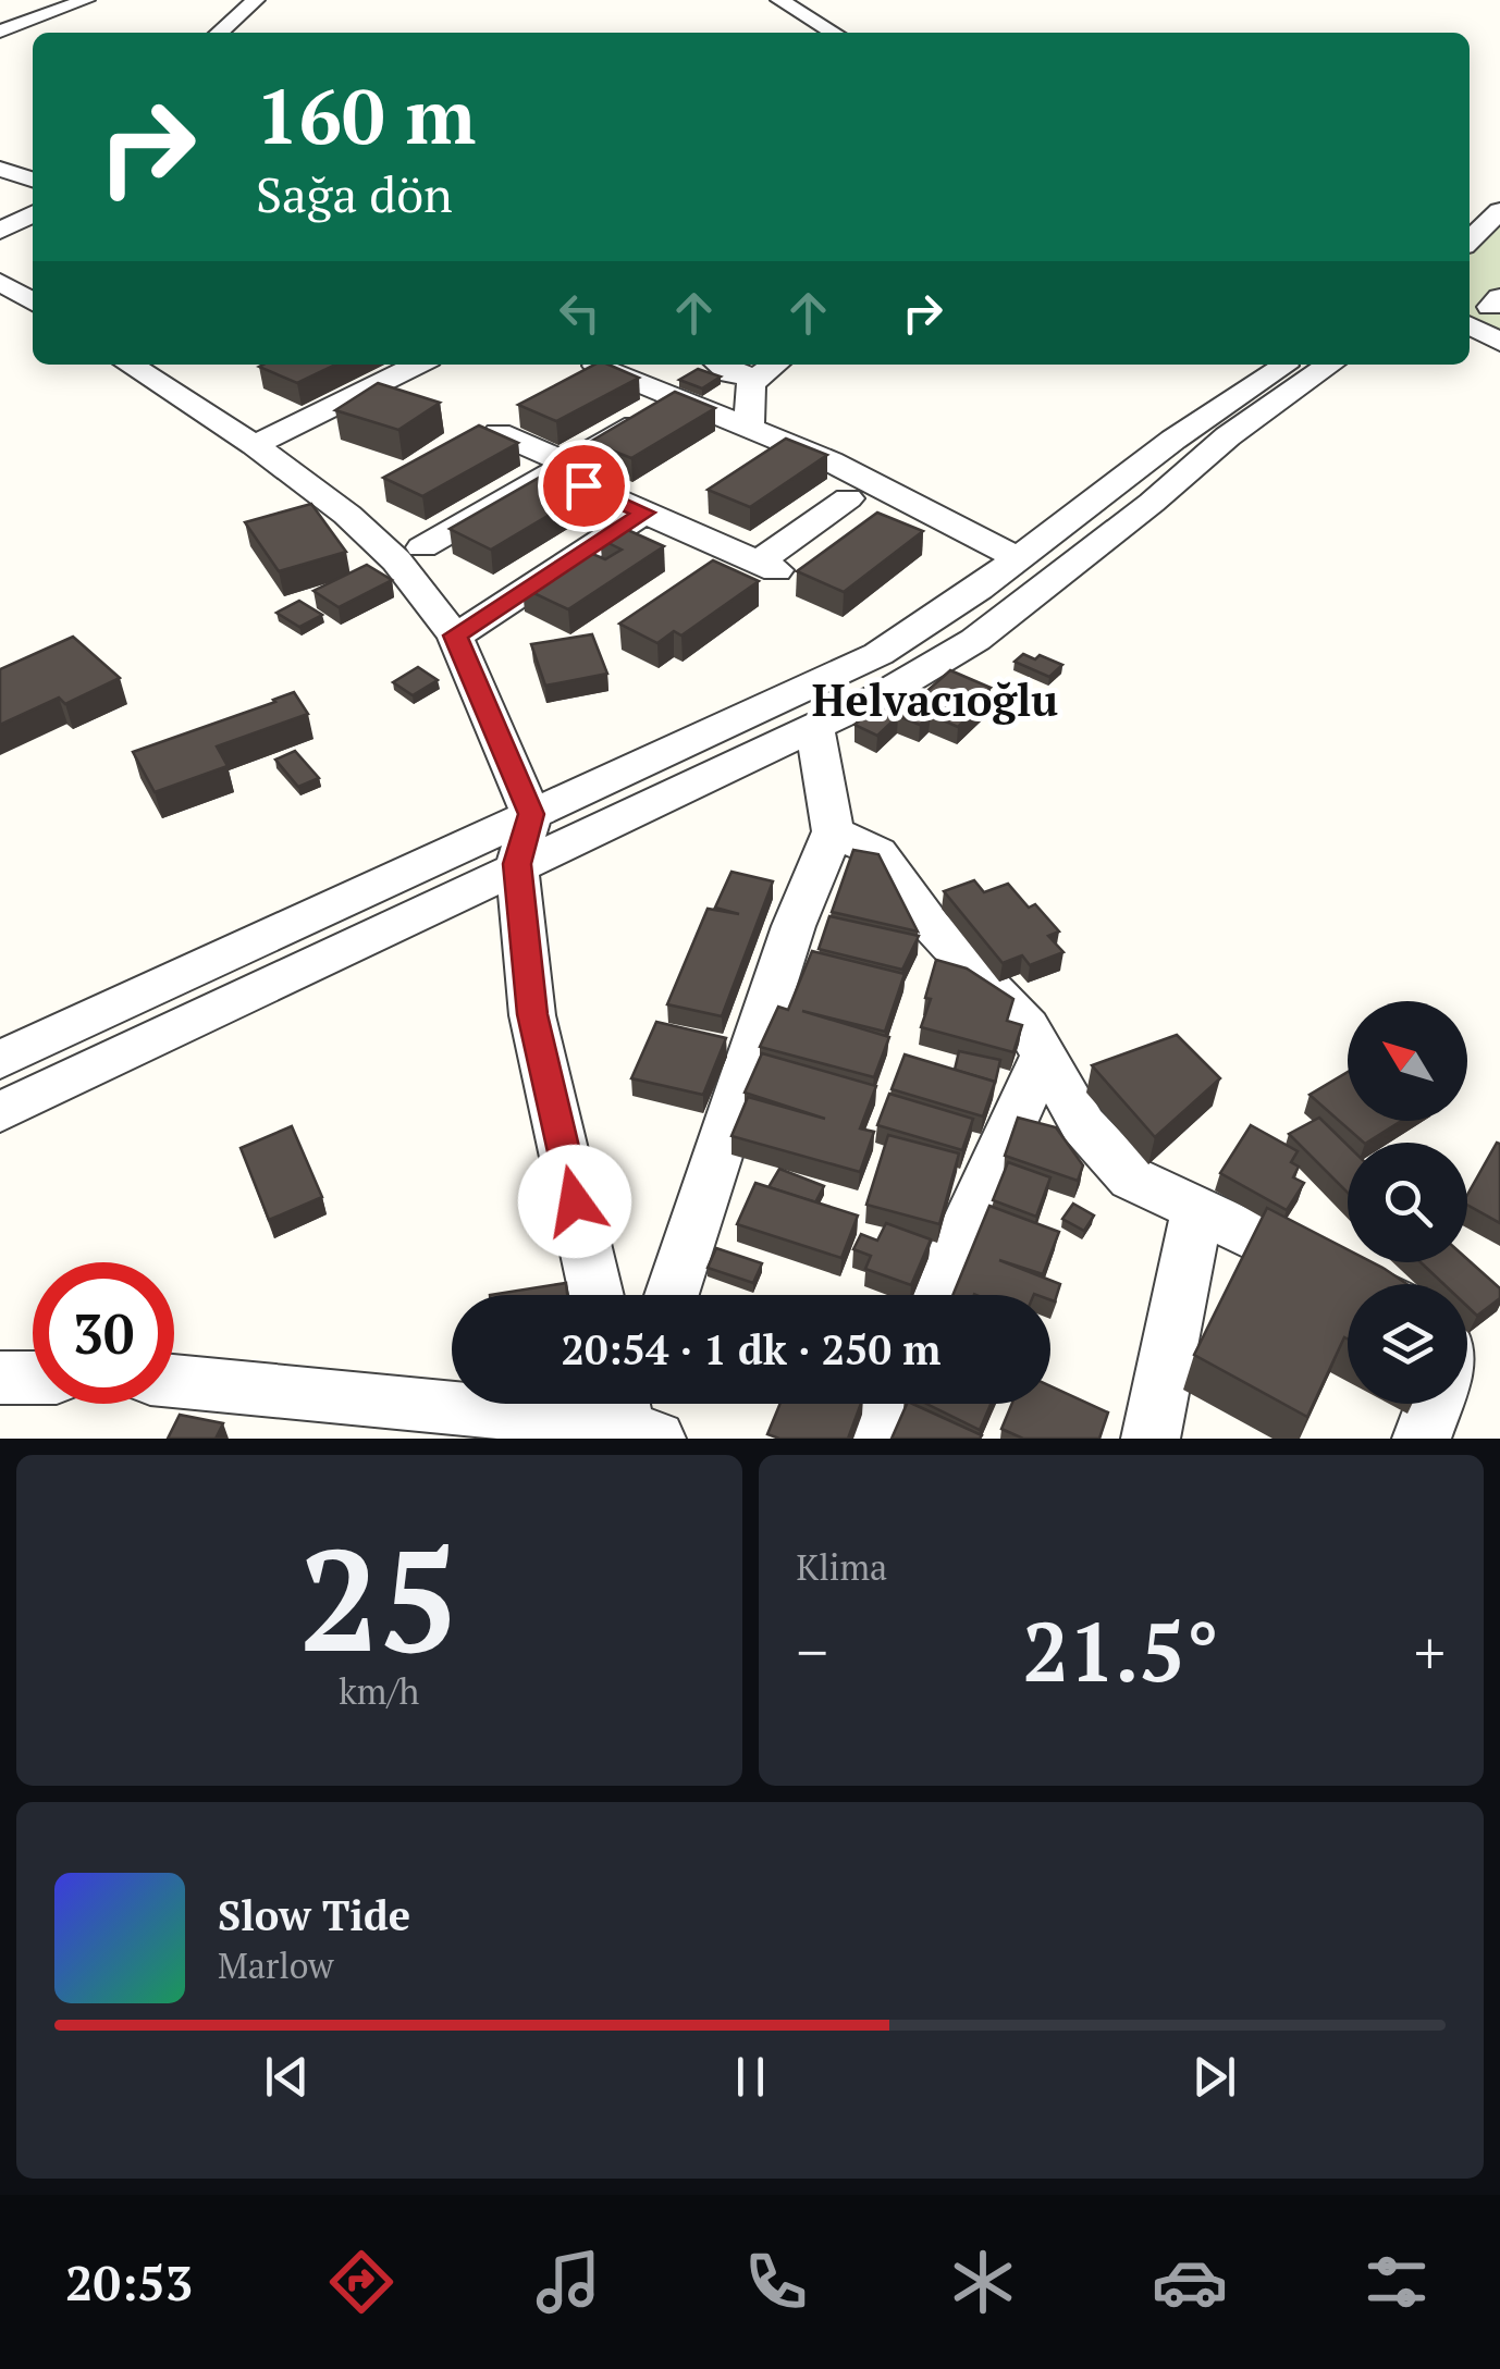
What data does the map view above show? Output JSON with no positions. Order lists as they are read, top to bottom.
{
  "districts": ["Helvacıoğlu"],
  "north": "top left",
  "page": {
    "turn": ["160 m", "Sağa dön"],
    "limit": "30",
    "trip": "20:54 · 1 dk · 250 m",
    "tile": [
      ["25", "km/h"],
      "Klima"
    ],
    "heat": ["−", "21.5°", "+"],
    "song": ["Slow Tide", "Marlow"],
    "tabs": "20:53"
  }
}
